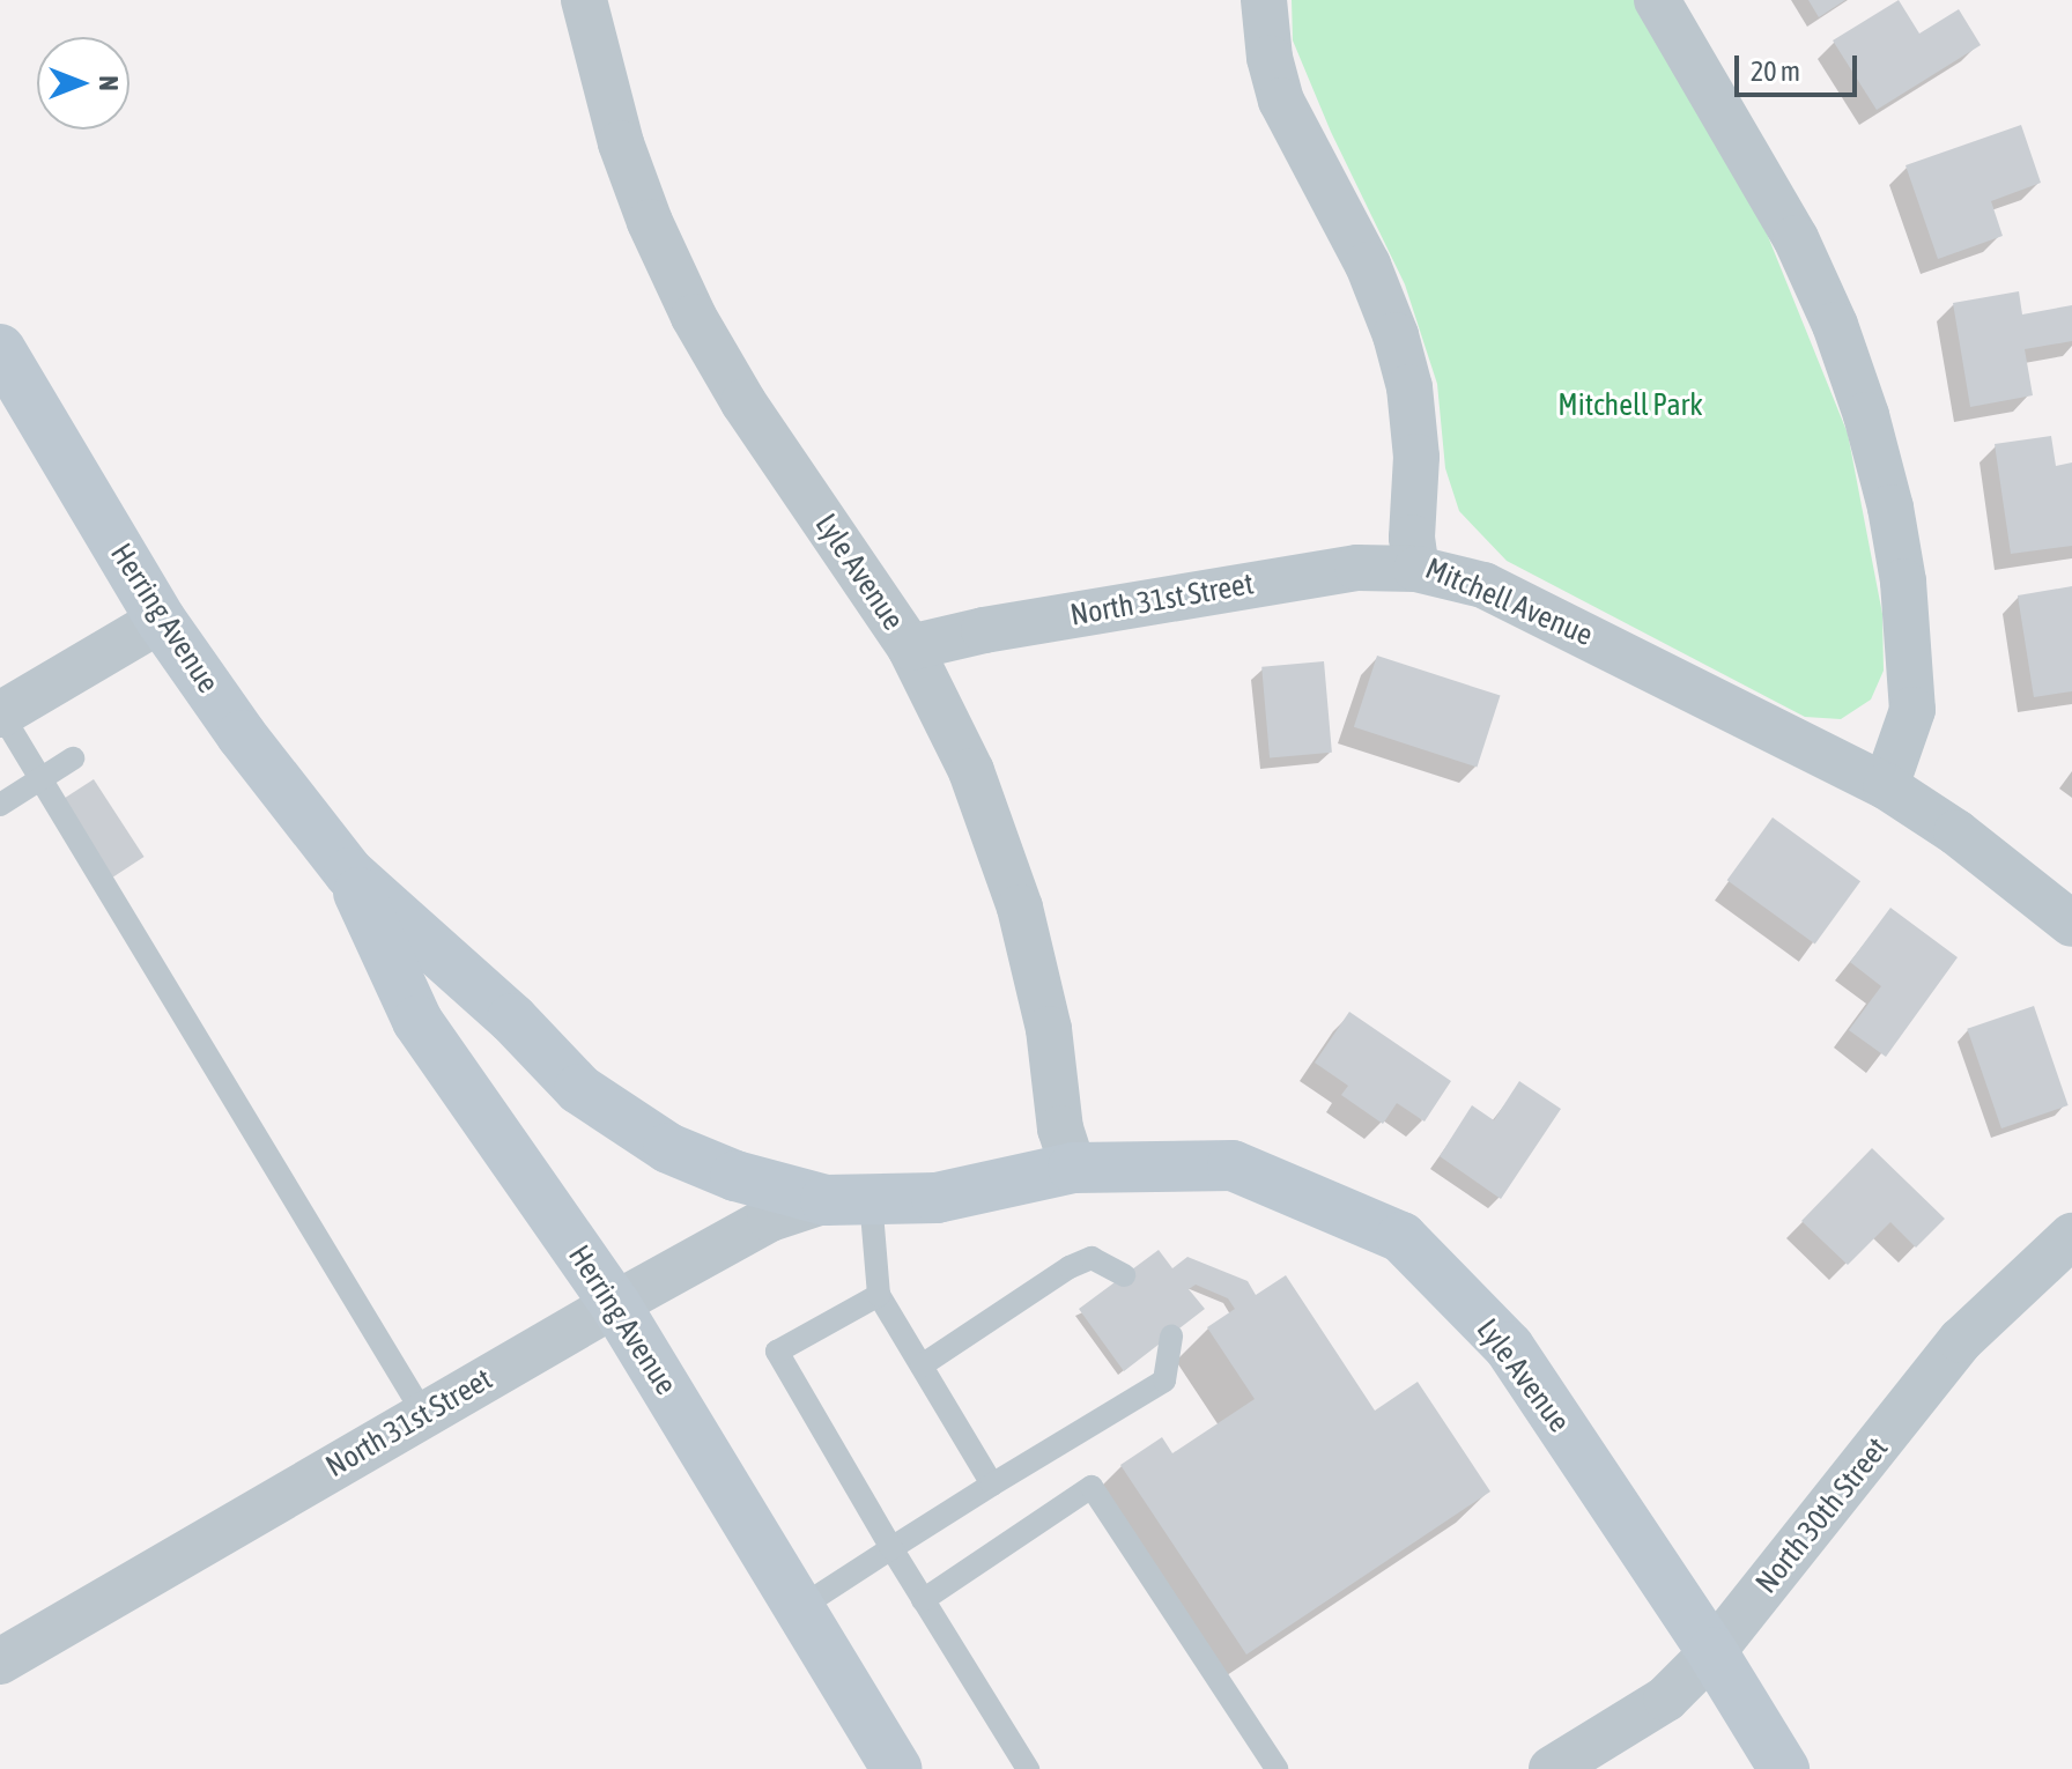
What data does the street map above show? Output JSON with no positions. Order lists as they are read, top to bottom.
{
  "streets": {
    "main road": ["Lyle Avenue", "Herring Avenue"],
    "street": ["North 31st Street", "Mitchell Avenue", "North 30th Street"]
  },
  "crossings": [
    ["Lyle Avenue", "North 31st Street"],
    ["Lyle Avenue", "Herring Avenue"],
    ["Lyle Avenue", "North 30th Street"],
    ["North 31st Street", "Mitchell Avenue"],
    ["North 31st Street", "Herring Avenue"]
  ],
  "parks": ["Mitchell Park"],
  "scale_bar": "20 m",
  "north": "right"
}
